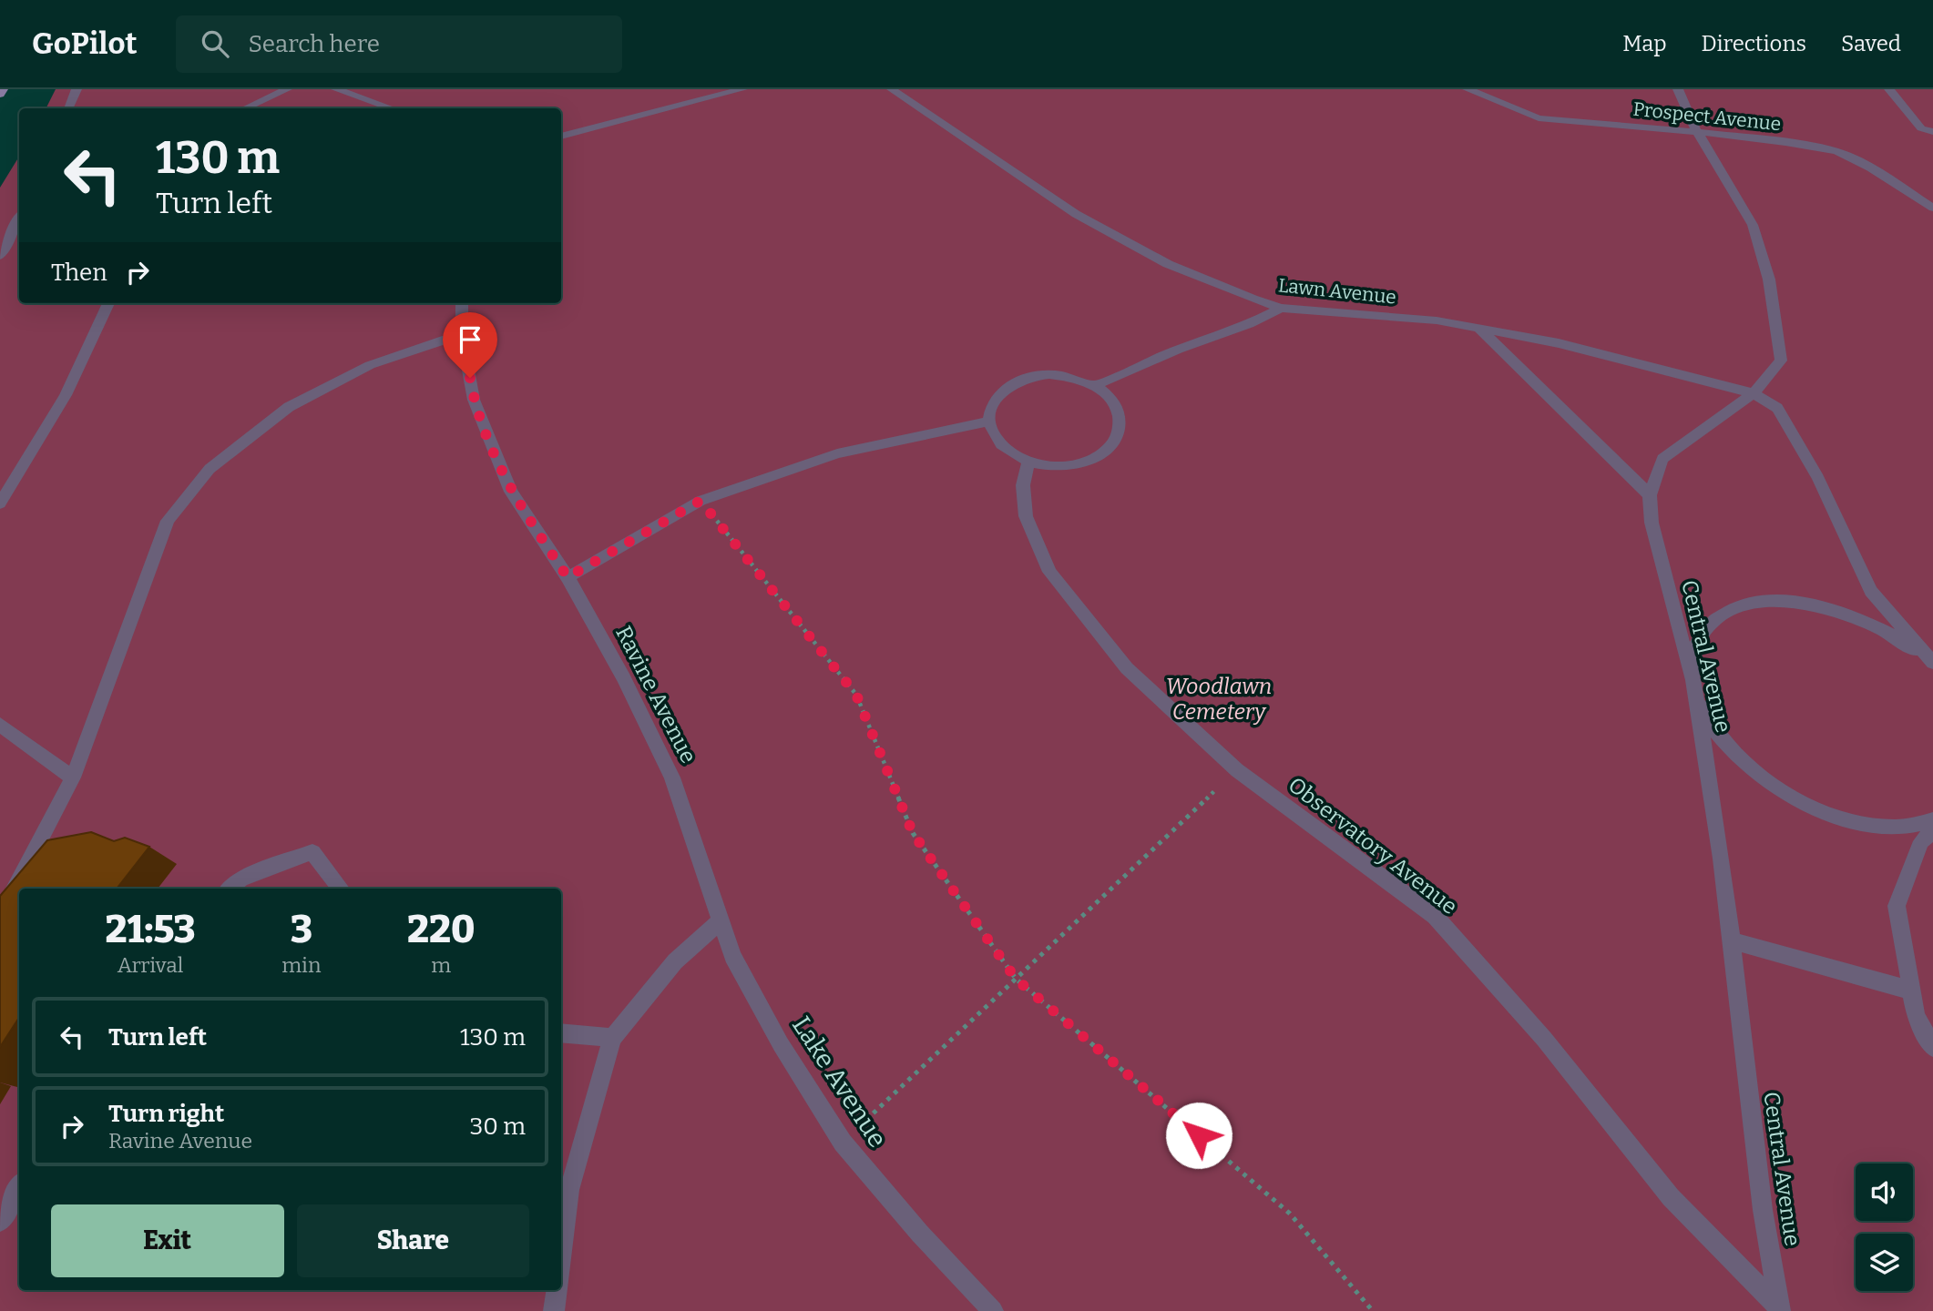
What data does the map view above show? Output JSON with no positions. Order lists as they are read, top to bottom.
{
  "streets": {
    "lane": [
      "Prospect Avenue",
      "Lawn Avenue",
      "Central Avenue",
      "Ravine Avenue",
      "Observatory Avenue",
      "Lake Avenue"
    ]
  },
  "crossings": [
    ["Prospect Avenue", "Central Avenue"],
    ["Lawn Avenue", "Central Avenue"],
    ["Central Avenue", "Observatory Avenue"],
    ["Ravine Avenue", "Lake Avenue"]
  ],
  "parks": ["Woodlawn Cemetery"],
  "page": {
    "header": "GoPilot",
    "search": "Search here",
    "nav": ["Map", "Directions", "Saved"],
    "turn": ["130 m", "Turn left"],
    "then": "Then",
    "eta": [
      "21:53",
      "Arrival",
      "3",
      "min",
      "220",
      "m"
    ],
    "list": [
      {
        "name": "Turn left",
        "value": "130 m"
      },
      {
        "name": "Turn right",
        "note": "Ravine Avenue",
        "value": "30 m"
      }
    ],
    "buttons": ["Exit", "Share"]
  }
}
